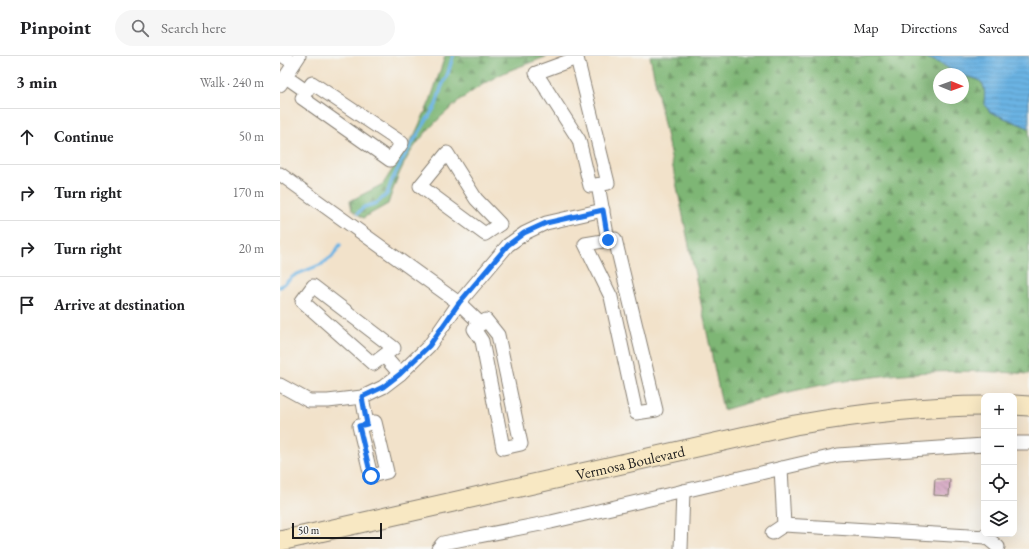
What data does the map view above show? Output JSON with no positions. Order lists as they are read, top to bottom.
{
  "streets": {
    "main road": ["Vermosa Boulevard"]
  },
  "scale_bar": "50 m",
  "north": "right",
  "page": {
    "header": "Pinpoint",
    "search": "Search here",
    "nav": ["Map", "Directions", "Saved"],
    "heading": ["3 min", "Walk · 240 m"],
    "list": [
      ["Continue", "50 m"],
      ["Turn right", "170 m"],
      ["Turn right", "20 m"],
      "Arrive at destination"
    ],
    "map_buttons": ["+", "−"],
    "scale": "50 m"
  }
}
